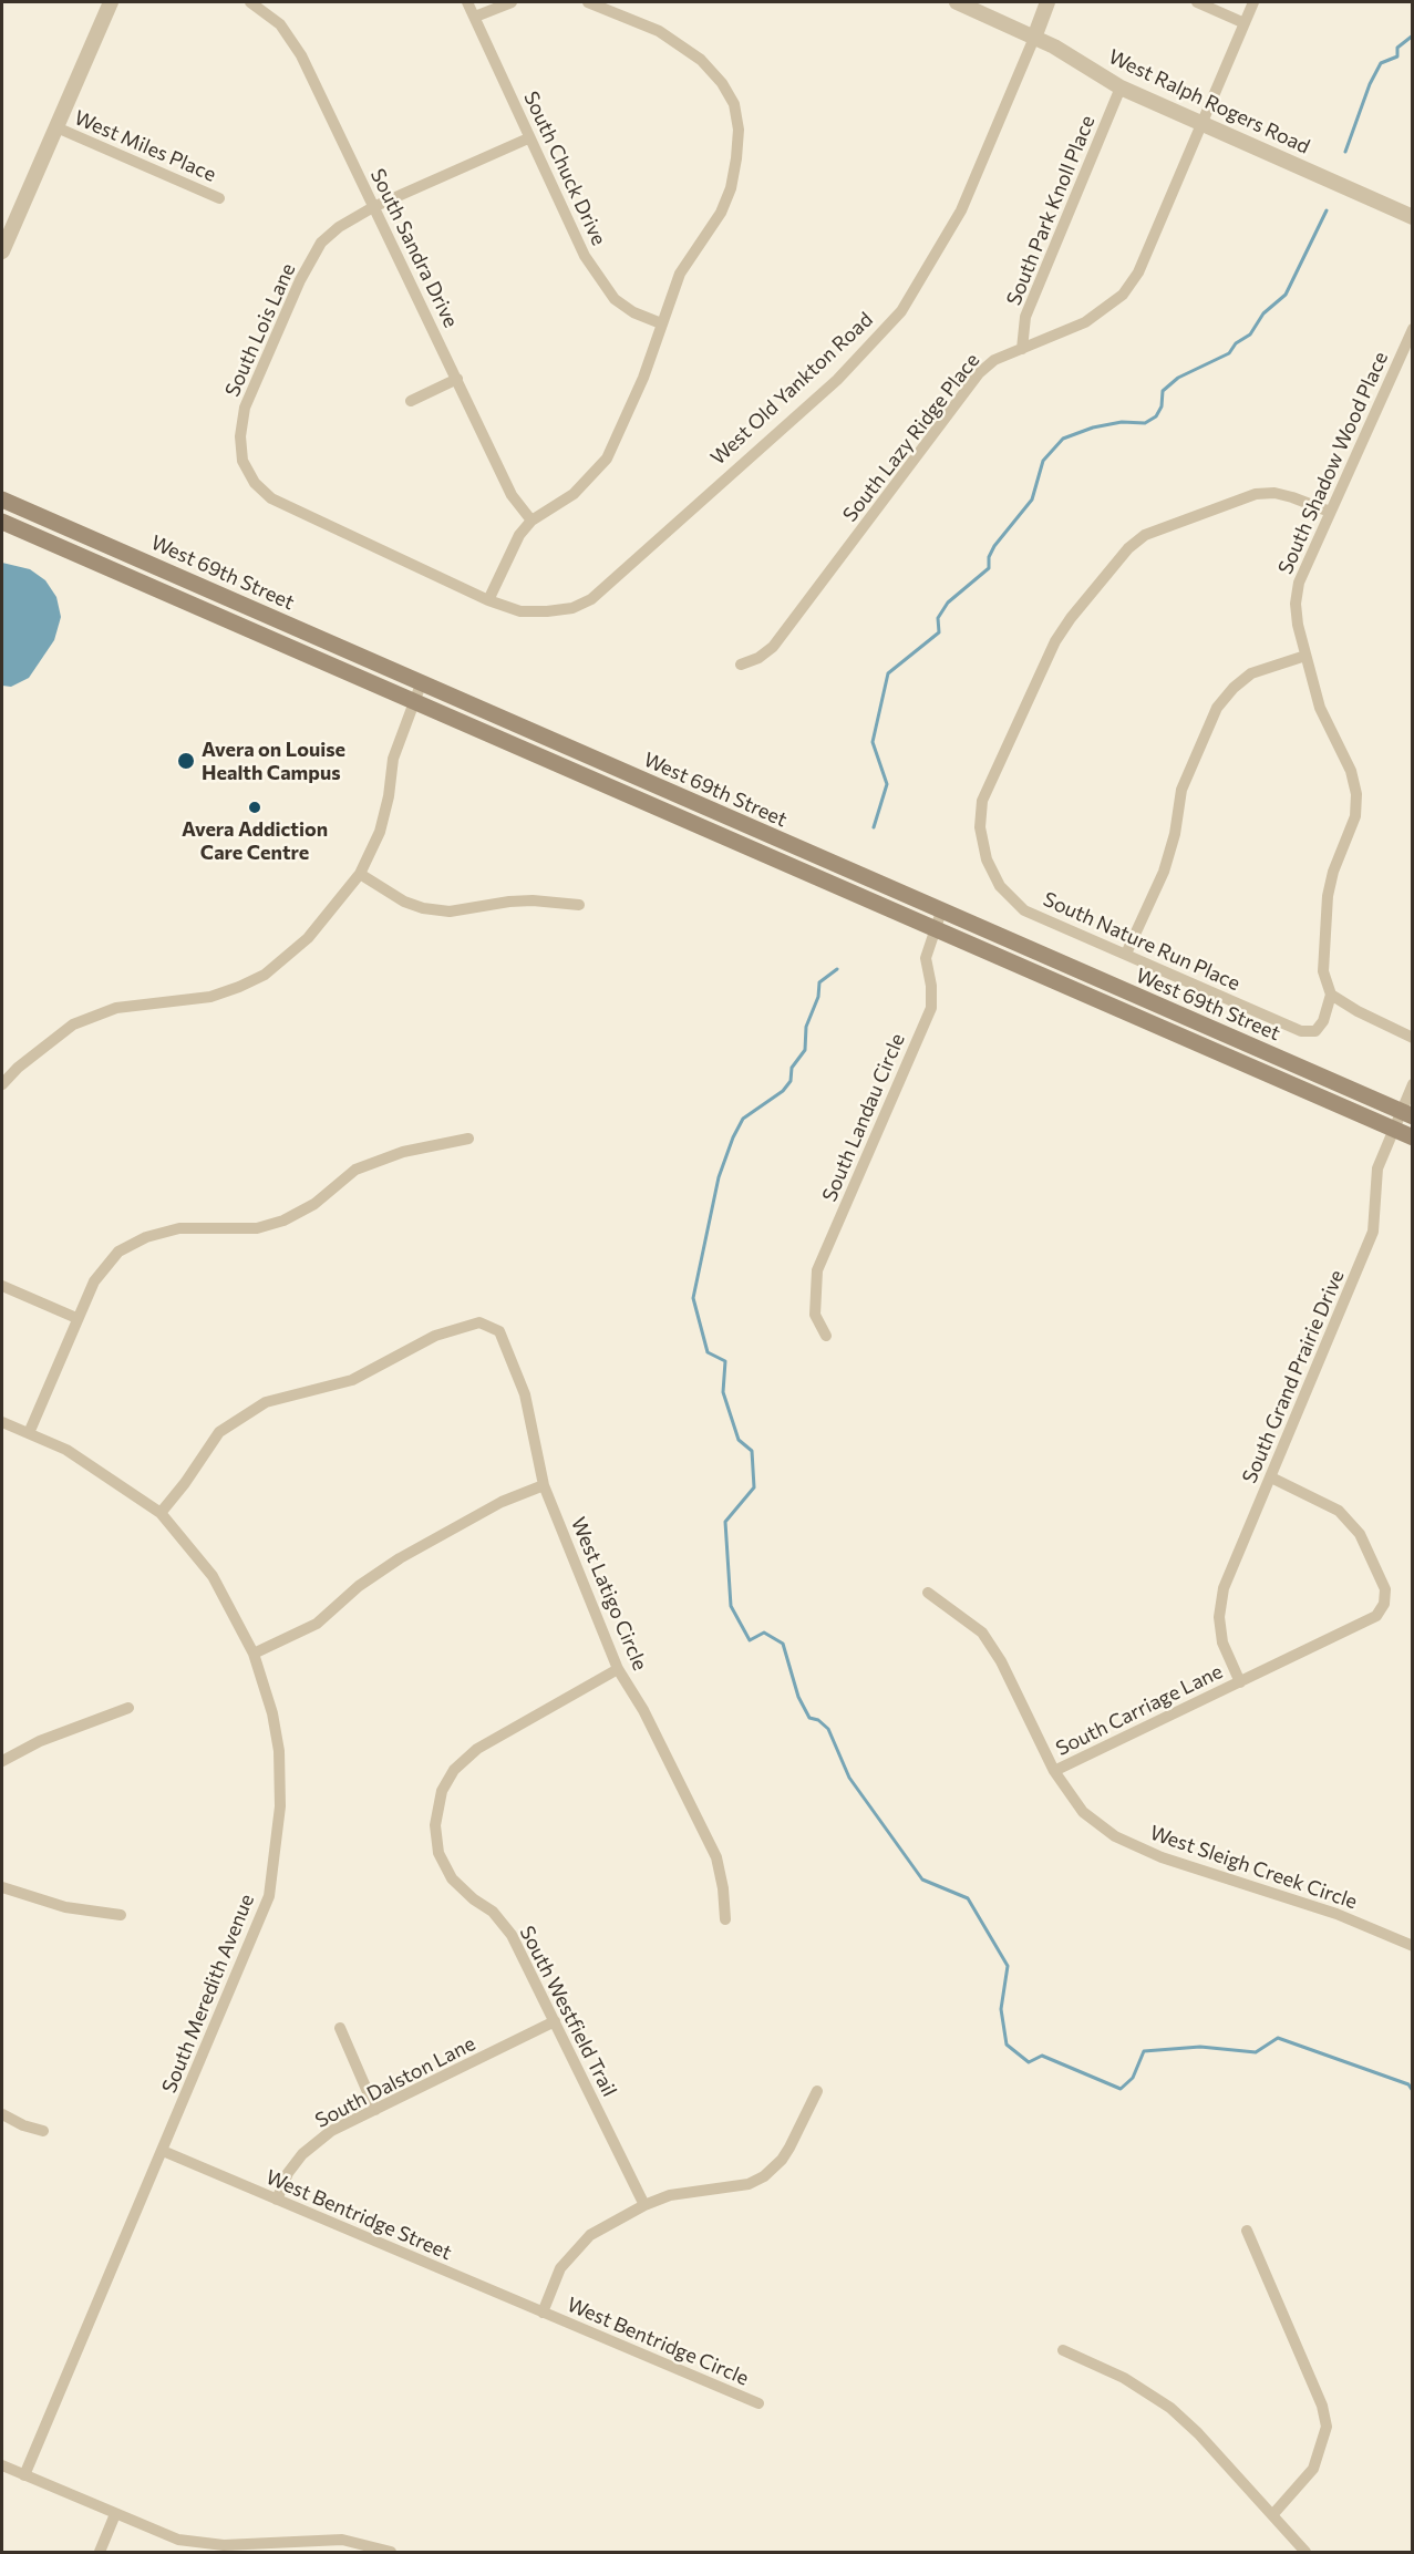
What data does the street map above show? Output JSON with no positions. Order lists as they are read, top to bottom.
{
  "streets": {
    "main road": ["West 69th Street"],
    "street": [
      "West Ralph Rogers Road",
      "West Miles Place",
      "South Chuck Drive",
      "South Park Knoll Place",
      "South Sandra Drive",
      "South Lois Lane",
      "West Old Yankton Road",
      "South Lazy Ridge Place",
      "South Shadow Wood Place",
      "South Nature Run Place",
      "South Landau Circle",
      "South Grand Prairie Drive",
      "West Latigo Circle",
      "South Carriage Lane",
      "West Sleigh Creek Circle",
      "South Meredith Avenue",
      "South Westfield Trail",
      "South Dalston Lane",
      "West Bentridge Street",
      "West Bentridge Circle"
    ]
  },
  "crossings": [
    ["West Ralph Rogers Road", "South Park Knoll Place"],
    ["West Ralph Rogers Road", "West Old Yankton Road"],
    ["West Ralph Rogers Road", "South Lazy Ridge Place"],
    ["South Chuck Drive", "South Lois Lane"],
    ["South Park Knoll Place", "South Lazy Ridge Place"],
    ["South Sandra Drive", "South Lois Lane"],
    ["South Lois Lane", "West Old Yankton Road"],
    ["South Shadow Wood Place", "South Nature Run Place"],
    ["West 69th Street", "South Landau Circle"],
    ["West 69th Street", "South Grand Prairie Drive"],
    ["South Grand Prairie Drive", "South Carriage Lane"],
    ["West Latigo Circle", "South Meredith Avenue"],
    ["West Latigo Circle", "South Westfield Trail"],
    ["South Carriage Lane", "West Sleigh Creek Circle"],
    ["South Meredith Avenue", "West Bentridge Street"],
    ["South Westfield Trail", "South Dalston Lane"],
    ["South Dalston Lane", "West Bentridge Street"],
    ["West Bentridge Street", "West Bentridge Circle"]
  ],
  "places": ["Avera on Louise Health Campus", "Avera Addiction Care Centre"]
}
